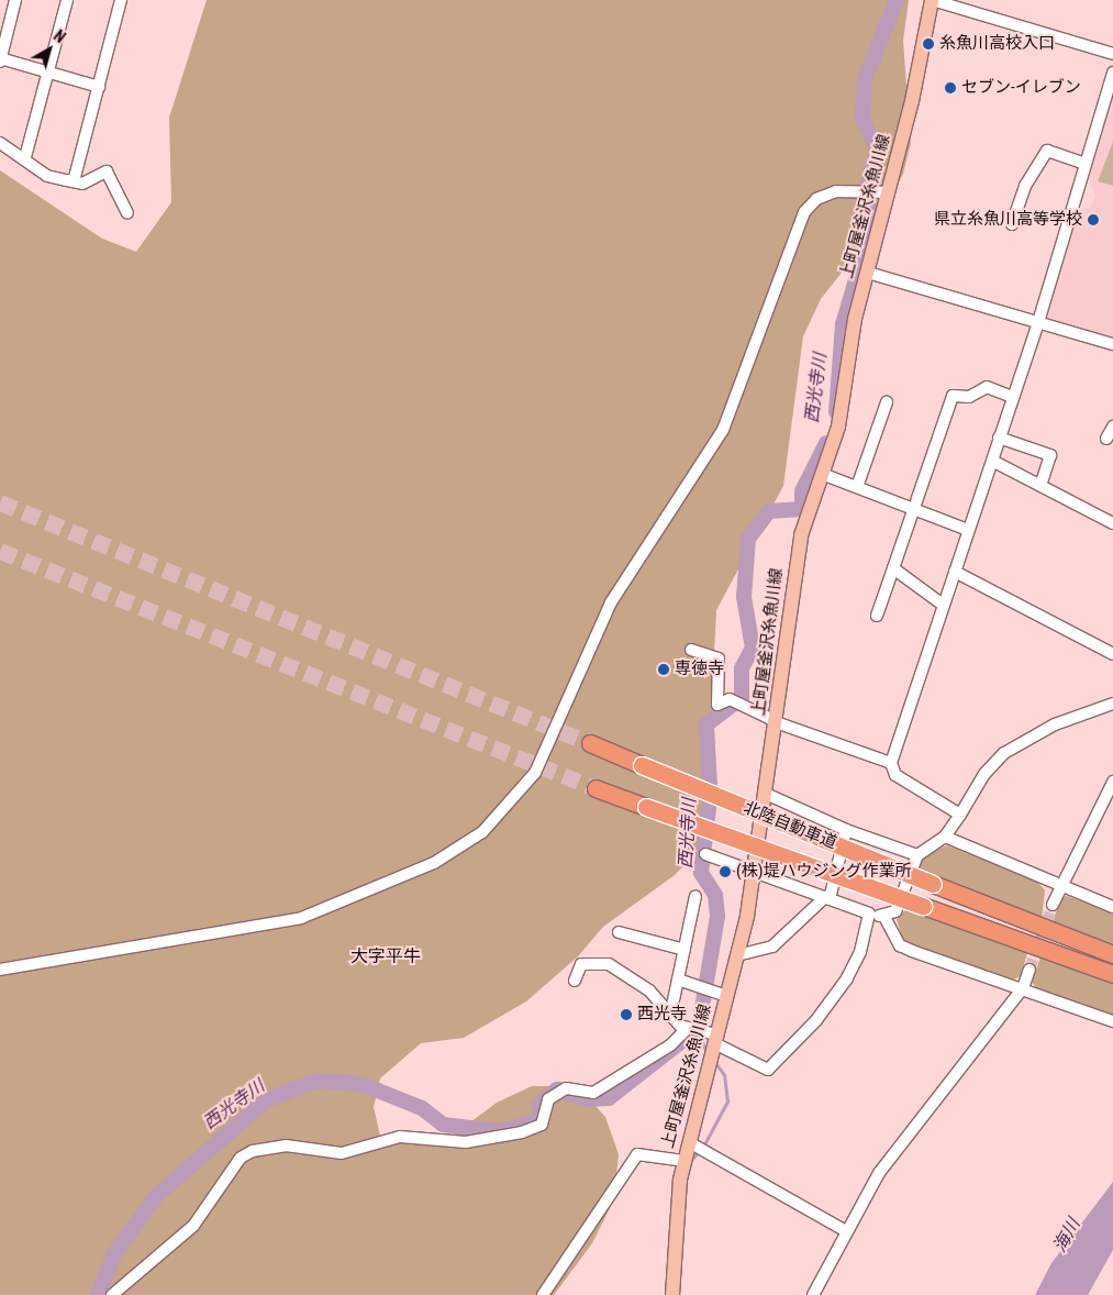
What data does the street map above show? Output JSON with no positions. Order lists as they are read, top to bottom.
{
  "streets": {
    "highway": ["北陸自動車道"],
    "main road": ["上町屋釜沢糸魚川線"]
  },
  "districts": ["大字平牛"],
  "water": ["西光寺川", "海川"],
  "places": [
    "糸魚川高校入口",
    "セブン-イレブン",
    "県立糸魚川高等学校",
    "専徳寺",
    "(株)堤ハウジング作業所",
    "西光寺"
  ],
  "north": "top right"
}
